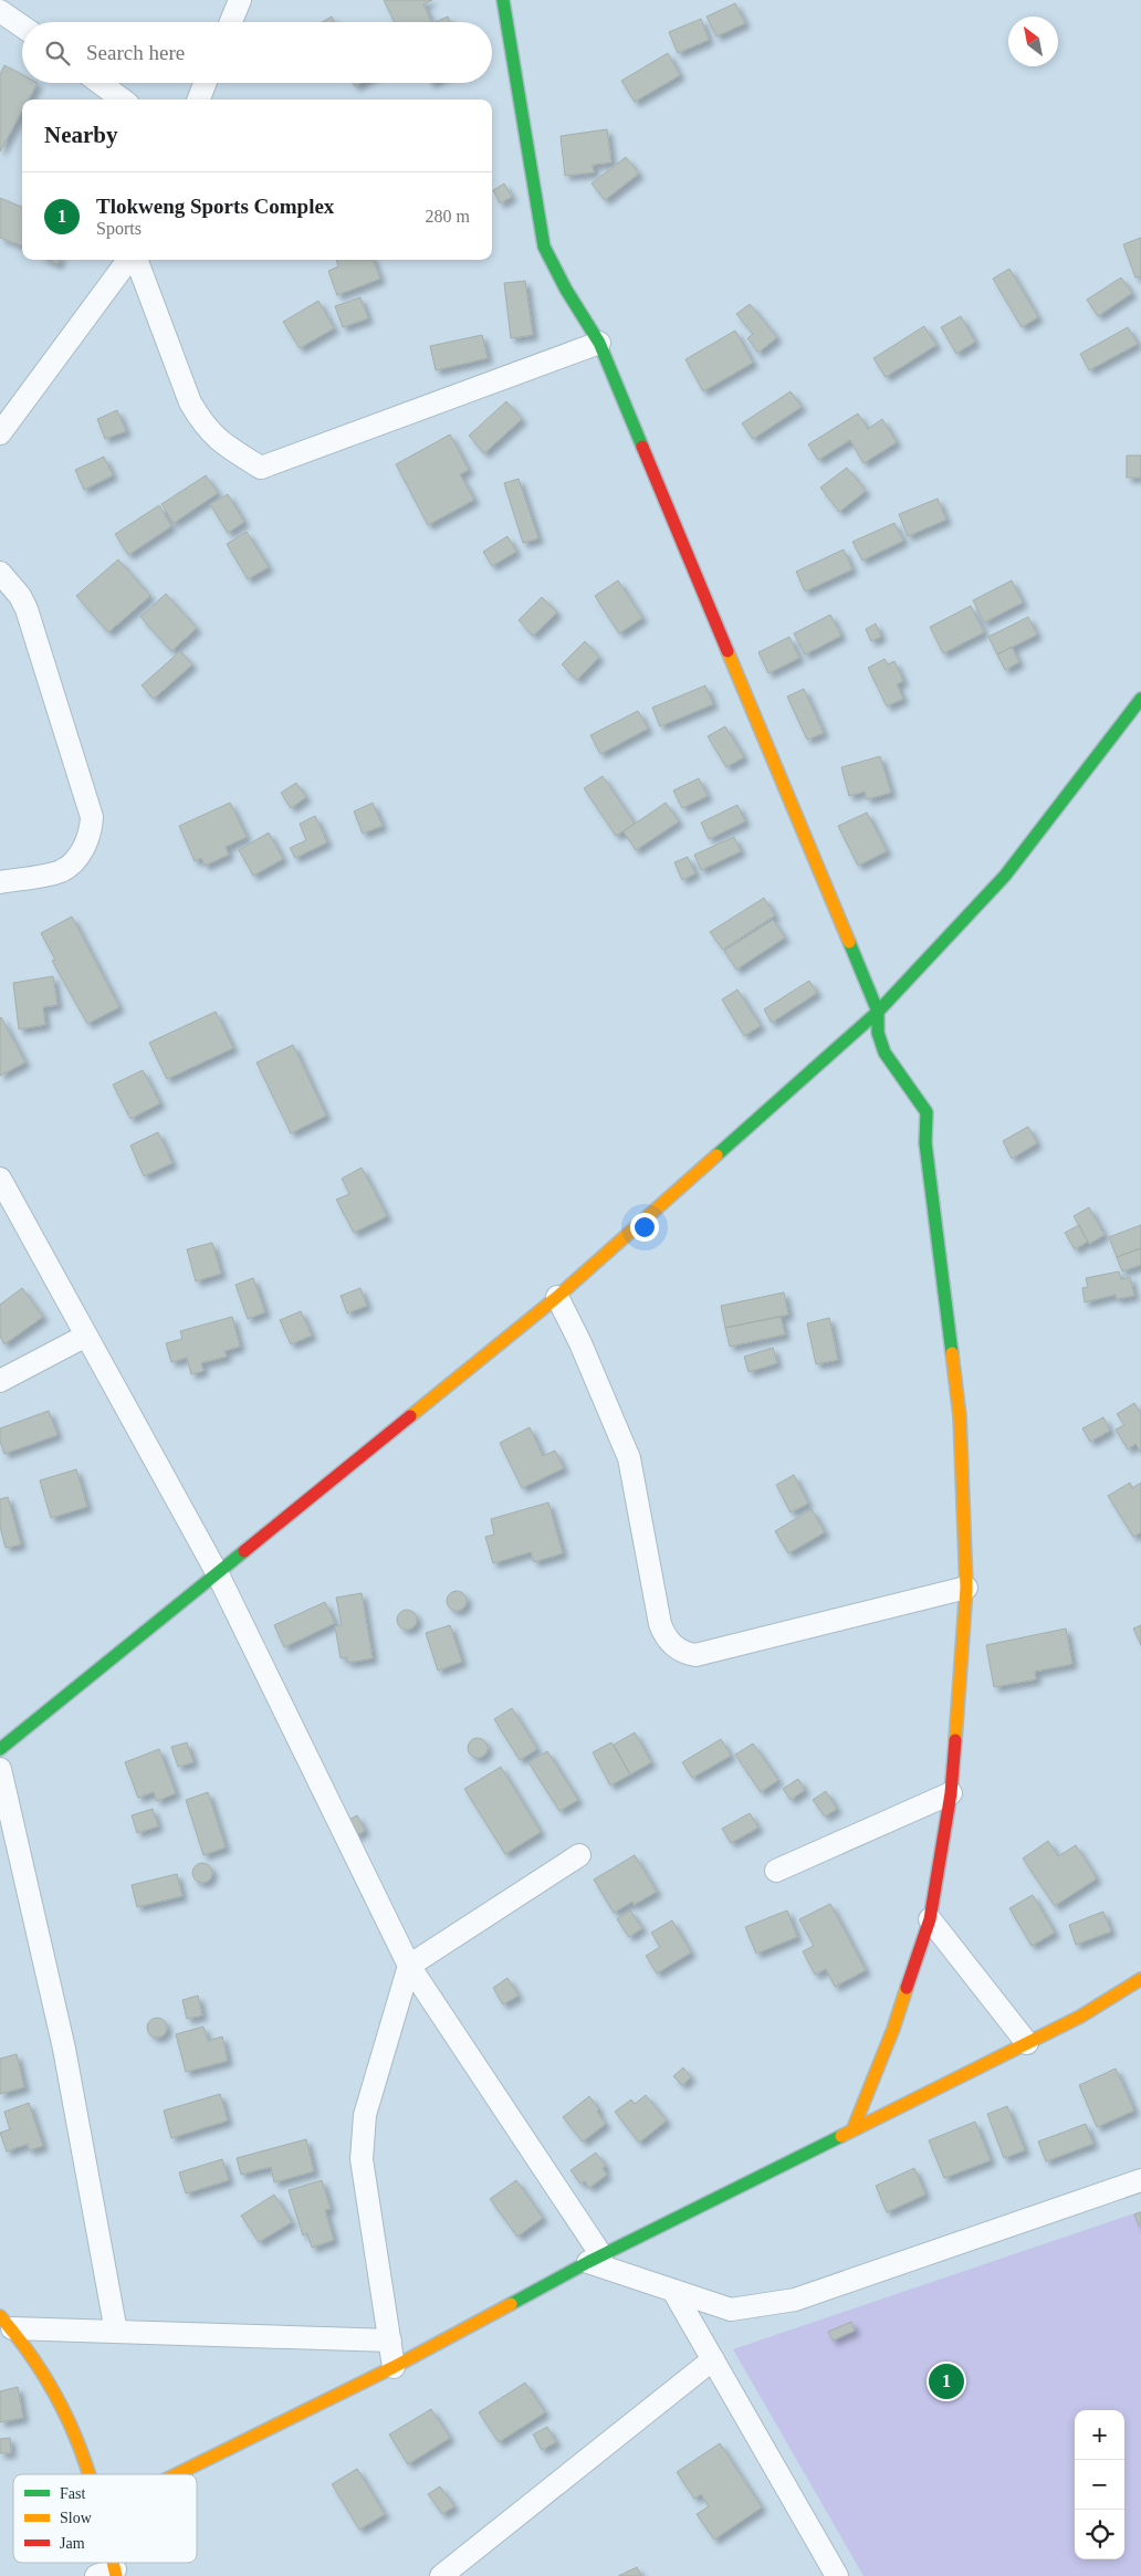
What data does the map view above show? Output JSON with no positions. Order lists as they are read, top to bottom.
{
  "legend": ["Fast", "Slow", "Jam"],
  "north": "top left",
  "page": {
    "search": "Search here",
    "heading": "Nearby",
    "list": [
      {
        "mark": "1",
        "name": "Tlokweng Sports Complex",
        "note": "Sports",
        "value": "280 m"
      }
    ],
    "pins": "1",
    "map_buttons": ["+", "−"]
  }
}
